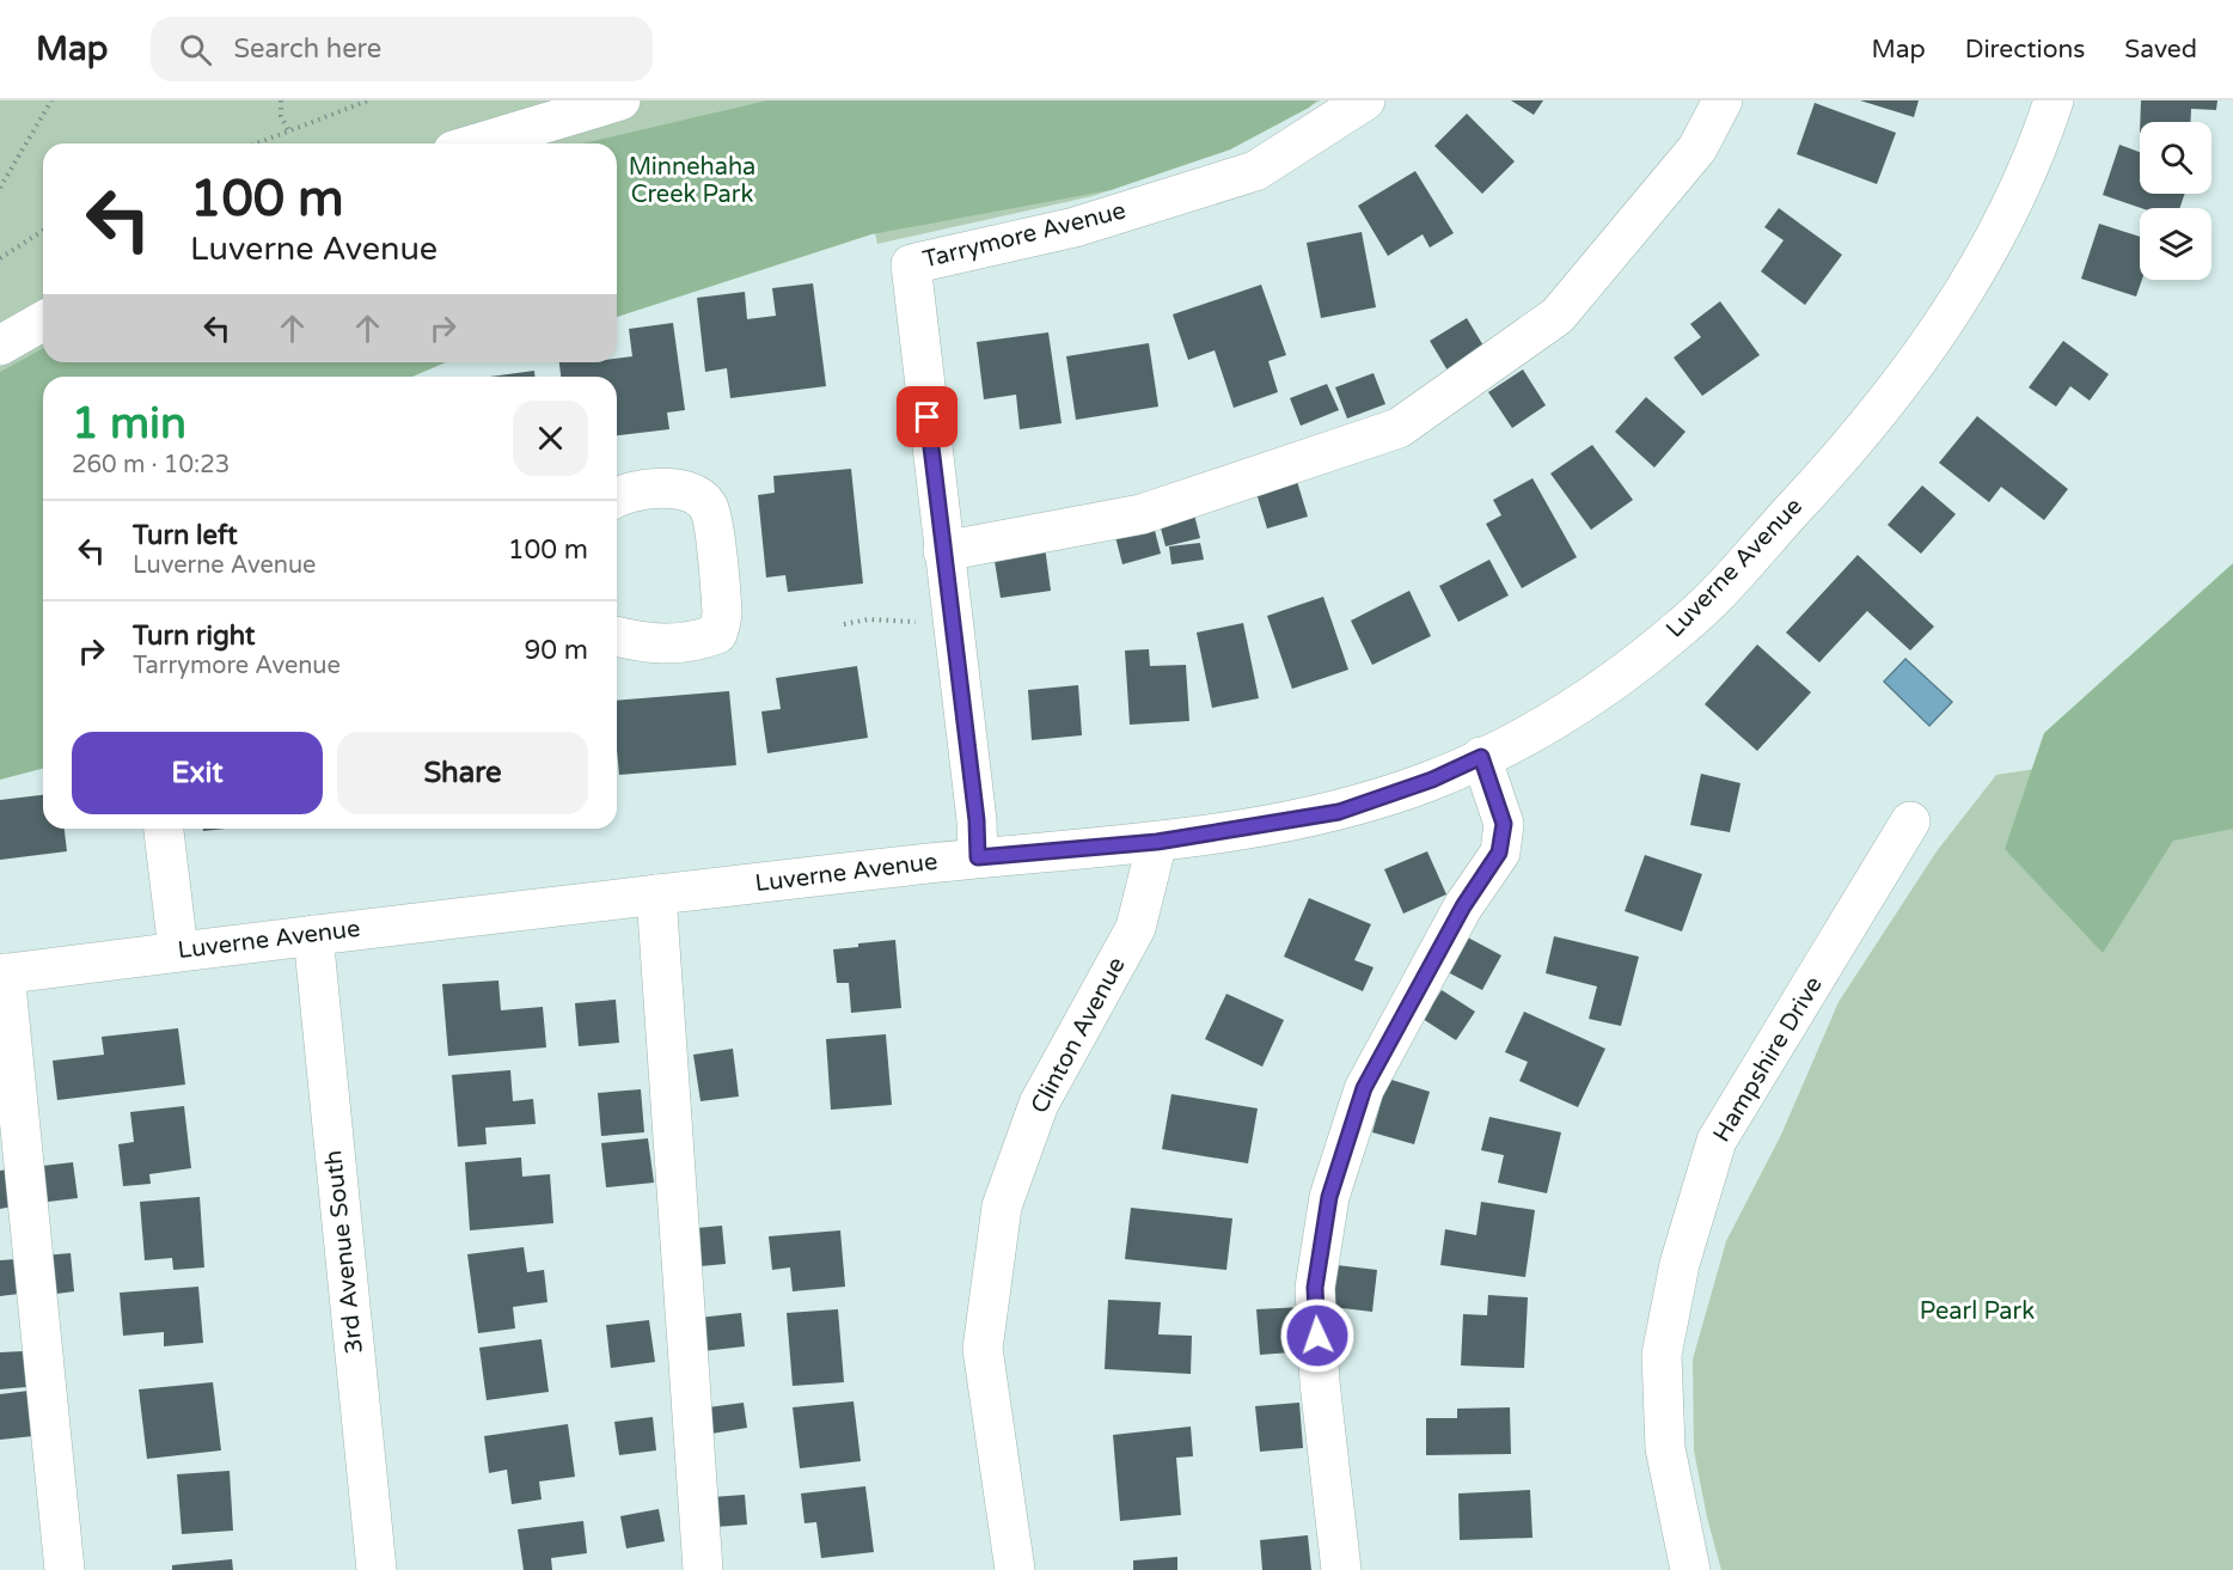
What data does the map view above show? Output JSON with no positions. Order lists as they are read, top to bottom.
{
  "streets": {
    "street": [
      "Tarrymore Avenue",
      "Luverne Avenue",
      "Clinton Avenue",
      "Hampshire Drive",
      "3rd Avenue South"
    ]
  },
  "crossings": [
    ["Tarrymore Avenue", "Luverne Avenue"],
    ["Luverne Avenue", "Clinton Avenue"],
    ["Luverne Avenue", "3rd Avenue South"]
  ],
  "parks": ["Minnehaha Creek Park", "Pearl Park"],
  "page": {
    "header": "Map",
    "search": "Search here",
    "nav": ["Map", "Directions", "Saved"],
    "turn": ["100 m", "Luverne Avenue"],
    "heading": ["1 min", "260 m · 10:23"],
    "list": [
      {
        "name": "Turn left",
        "note": "Luverne Avenue",
        "value": "100 m"
      },
      {
        "name": "Turn right",
        "note": "Tarrymore Avenue",
        "value": "90 m"
      }
    ],
    "buttons": ["Exit", "Share"]
  }
}
